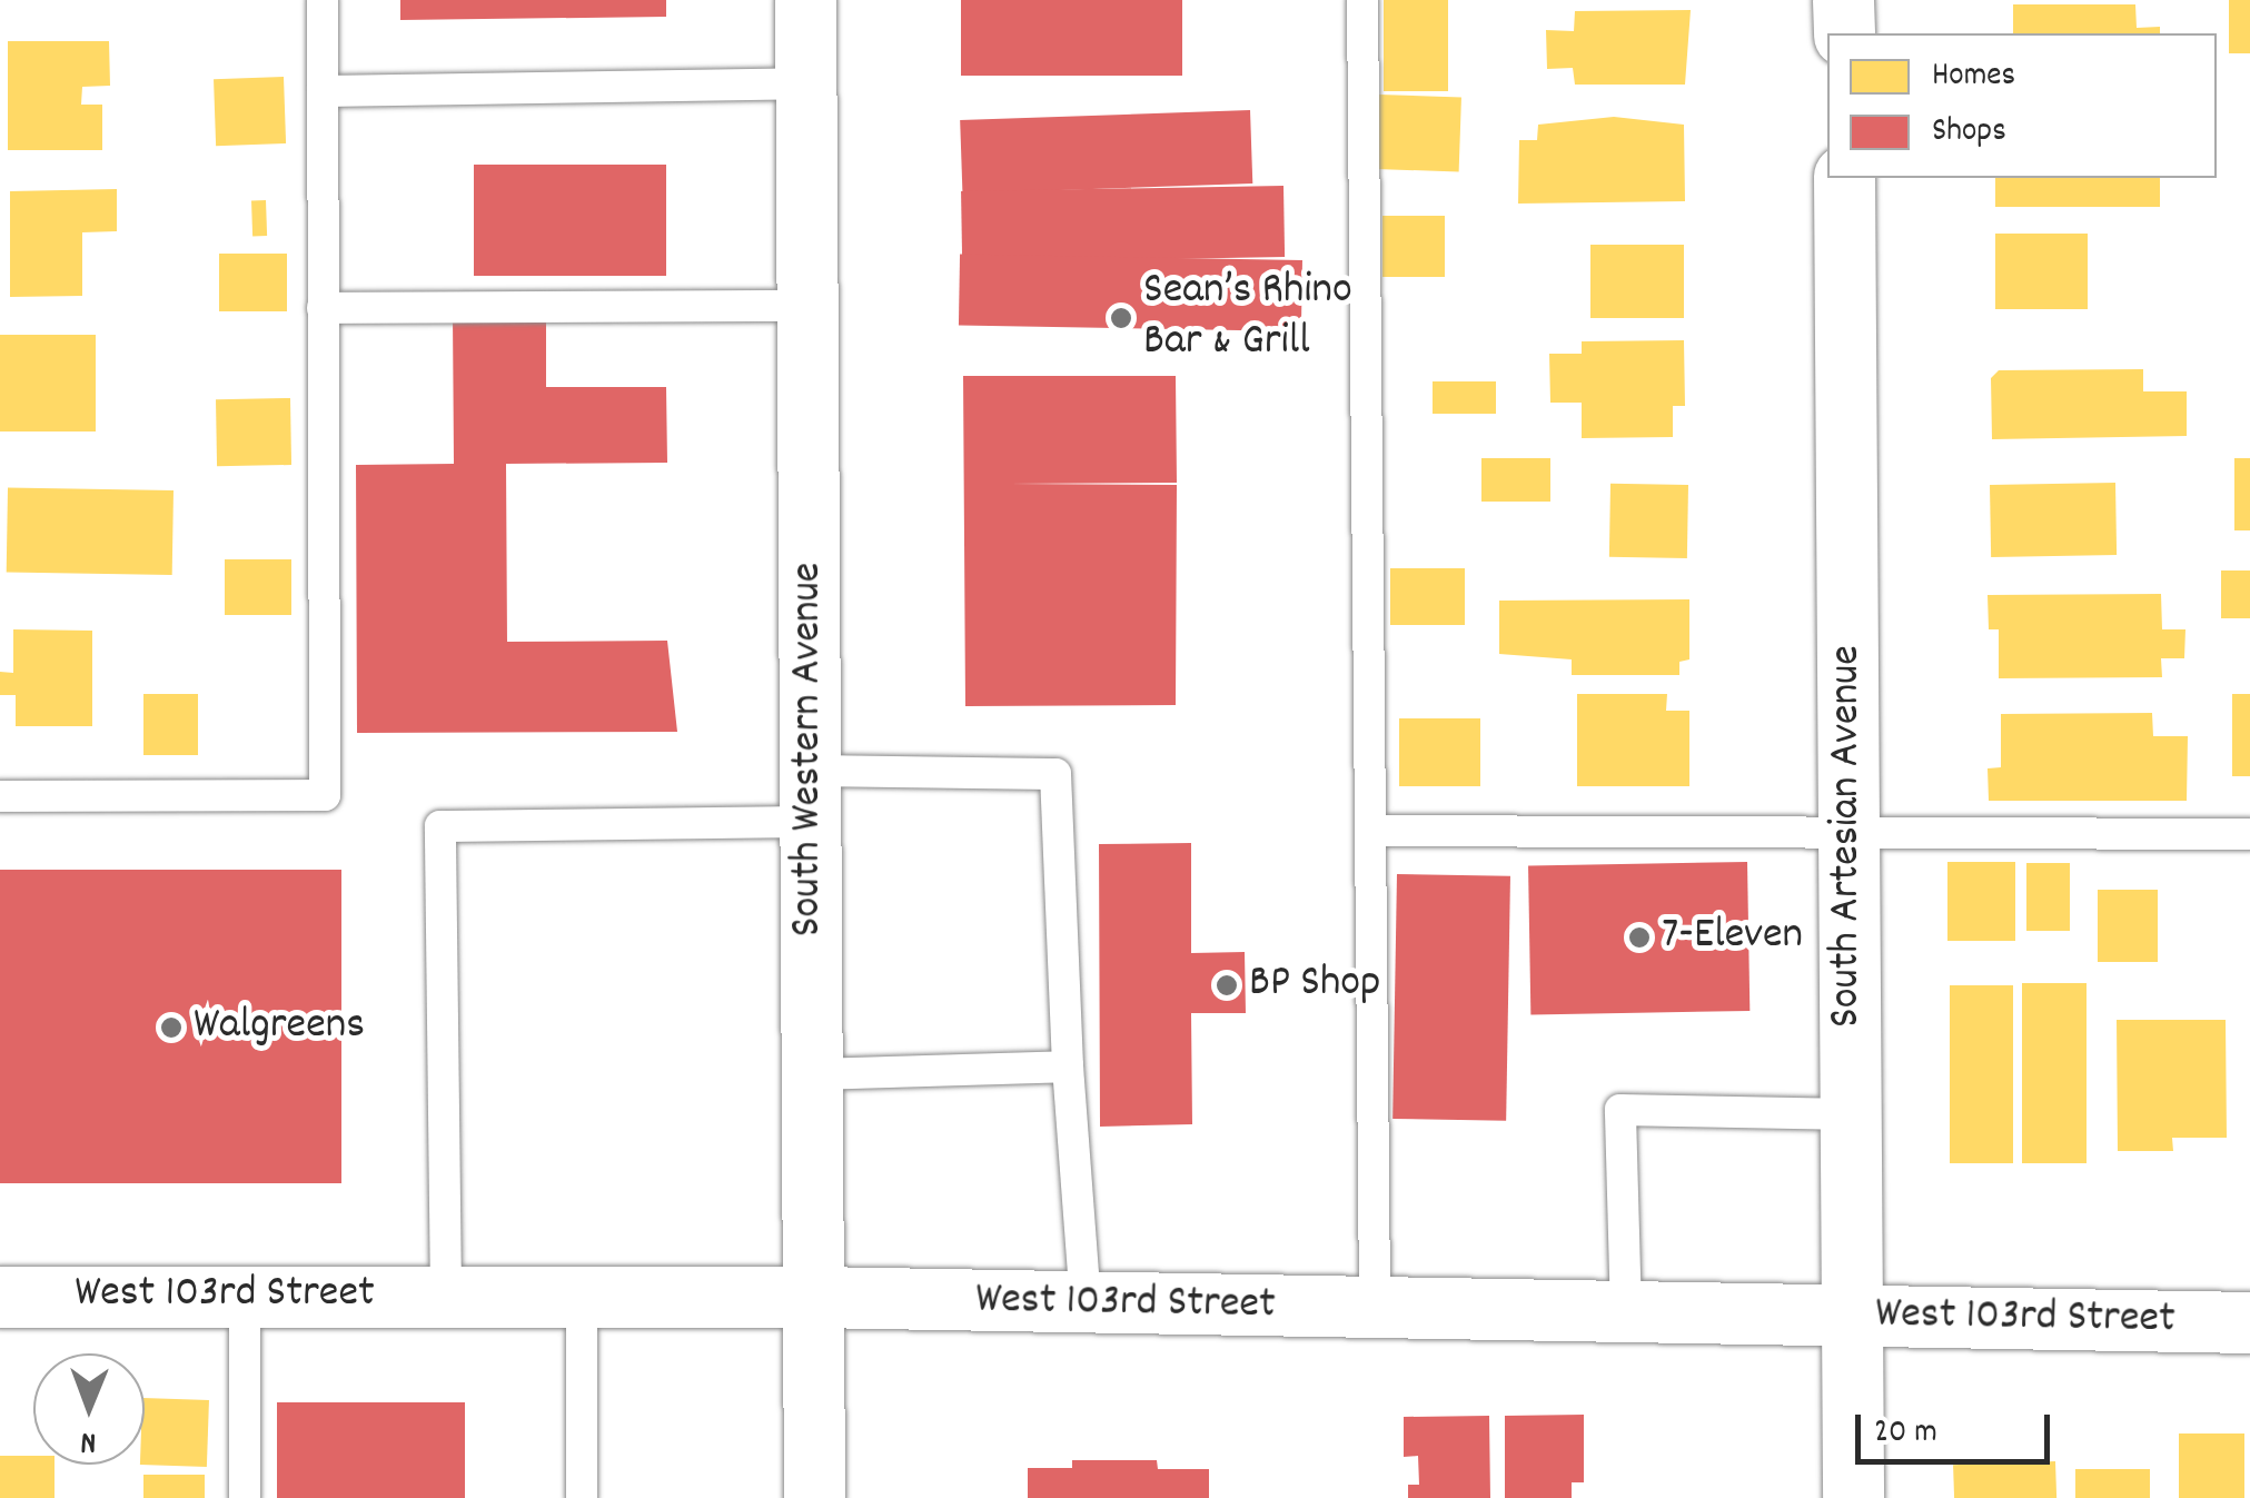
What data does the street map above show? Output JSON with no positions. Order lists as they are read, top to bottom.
{
  "streets": {
    "main road": ["South Western Avenue", "South Artesian Avenue", "West 103rd Street"]
  },
  "crossings": [
    ["South Western Avenue", "West 103rd Street"],
    ["South Artesian Avenue", "West 103rd Street"]
  ],
  "places": [
    "Sean’s Rhino Bar & Grill",
    "7-Eleven",
    "BP Shop",
    "Walgreens"
  ],
  "legend": ["Homes", "Shops"],
  "scale_bar": "20 m",
  "north": "bottom"
}
